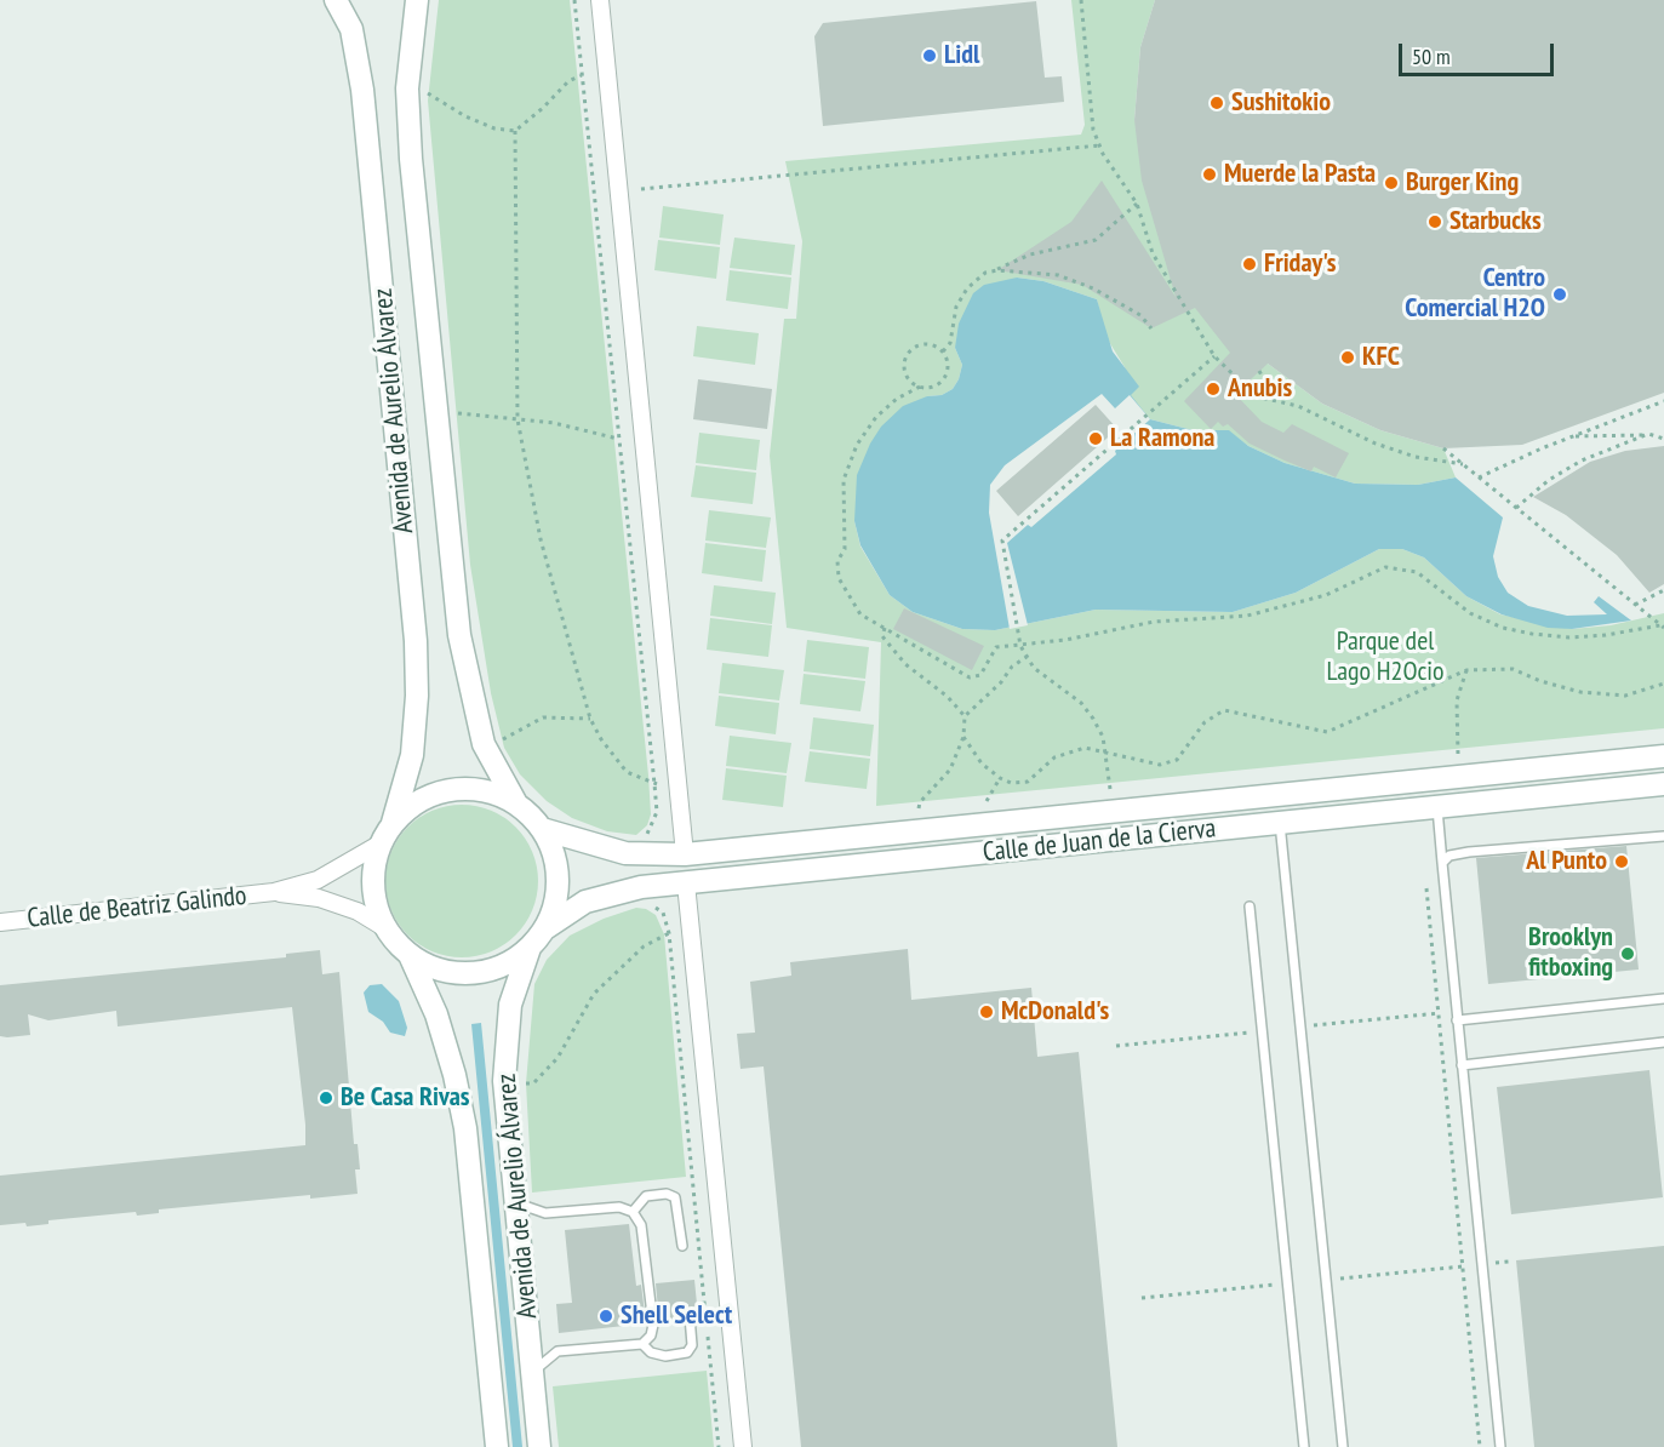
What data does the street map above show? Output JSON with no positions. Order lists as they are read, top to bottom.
{
  "streets": {
    "main road": ["Avenida de Aurelio Álvarez", "Calle de Juan de la Cierva"],
    "street": ["Calle de Beatriz Galindo"]
  },
  "crossings": [
    ["Avenida de Aurelio Álvarez", "Calle de Juan de la Cierva"],
    ["Avenida de Aurelio Álvarez", "Calle de Beatriz Galindo"],
    ["Calle de Juan de la Cierva", "Calle de Beatriz Galindo"]
  ],
  "parks": ["Parque del Lago H2Ocio"],
  "places": [
    "Lidl",
    "Sushitokio",
    "Muerde la Pasta",
    "Burger King",
    "Starbucks",
    "Friday's",
    "Centro Comercial H2O",
    "KFC",
    "Anubis",
    "La Ramona",
    "Al Punto",
    "Brooklyn fitboxing",
    "McDonald's",
    "Be Casa Rivas",
    "Shell Select"
  ],
  "scale_bar": "50 m"
}
